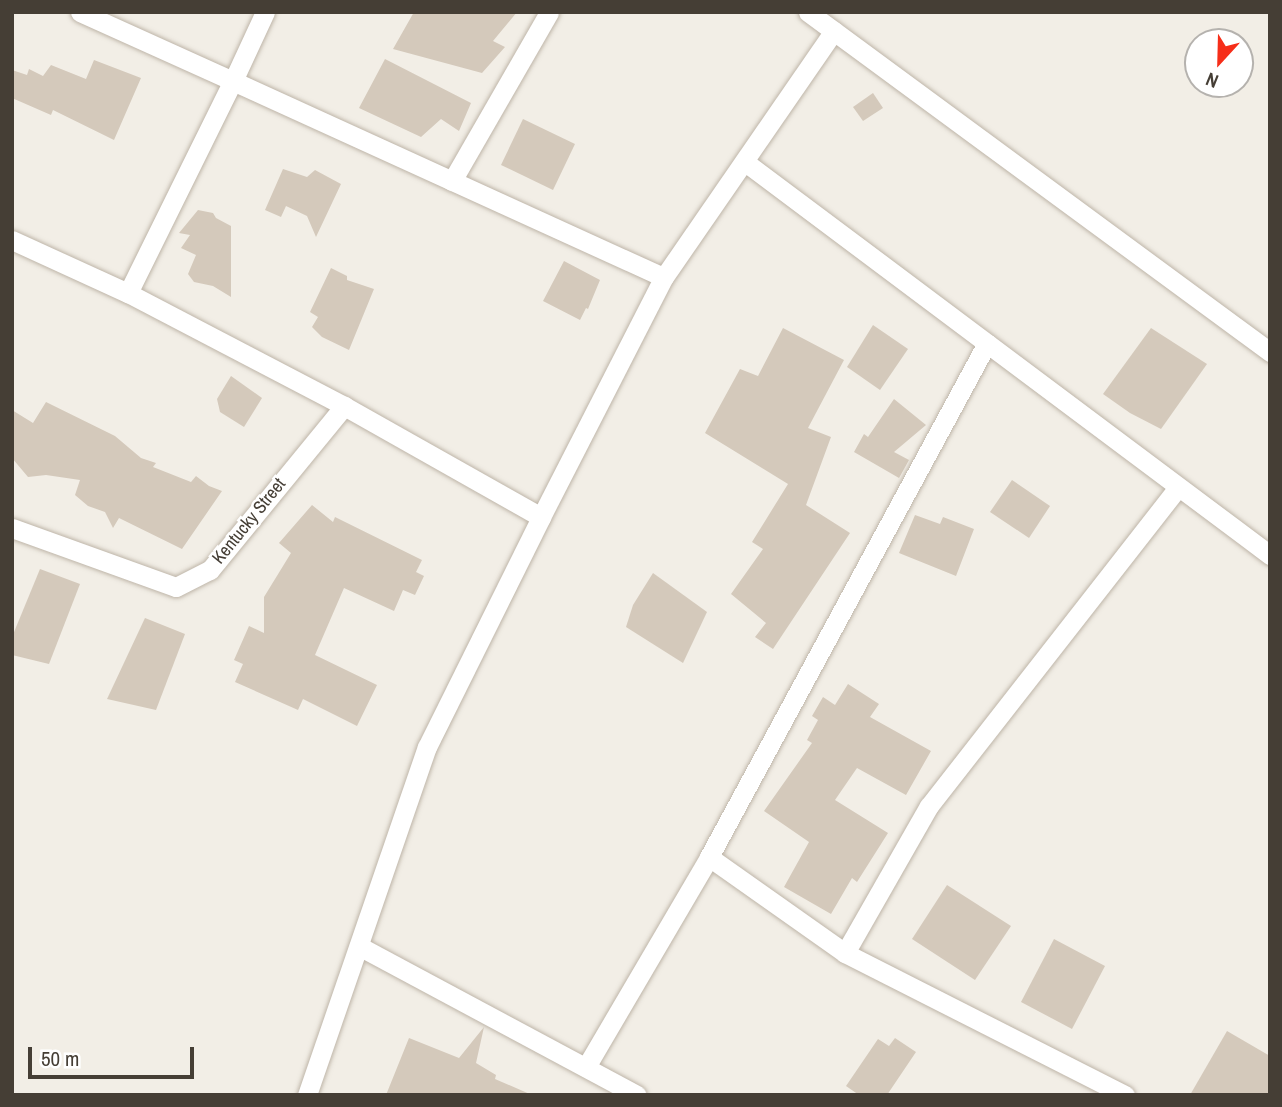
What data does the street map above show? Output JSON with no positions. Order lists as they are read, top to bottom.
{
  "streets": {
    "street": ["Kentucky Street"]
  },
  "scale_bar": "50 m",
  "north": "bottom"
}
